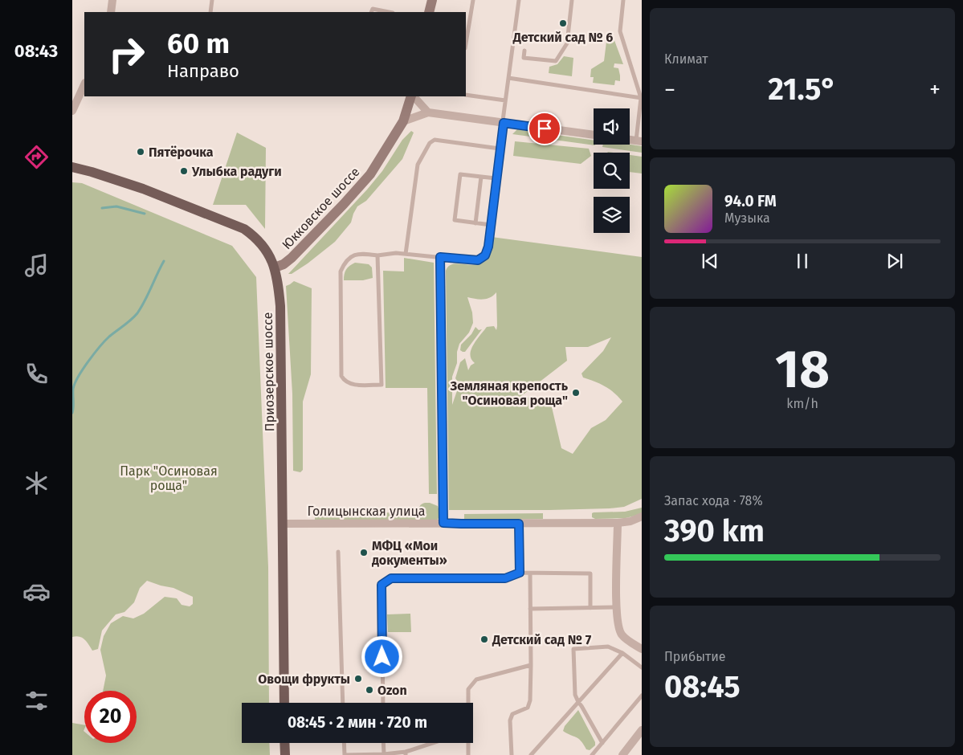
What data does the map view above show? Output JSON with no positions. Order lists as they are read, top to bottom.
{
  "streets": {
    "main road": ["Юкковское шоссе", "Приозерское шоссе"],
    "street": ["Голицынская улица"]
  },
  "crossings": [
    ["Юкковское шоссе", "Приозерское шоссе"],
    ["Приозерское шоссе", "Голицынская улица"]
  ],
  "parks": ["Парк \"Осиновая роща\""],
  "places": [
    "Детский сад № 6",
    "Пятёрочка",
    "Улыбка радуги",
    "Земляная крепость \"Осиновая роща\"",
    "МФЦ «Мои документы»",
    "Детский сад № 7",
    "Овощи фрукты",
    "Ozon"
  ],
  "page": {
    "tabs": "08:43",
    "tile": [
      "Климат",
      ["18", "km/h"],
      ["Запас хода · 78%", "390 km"],
      ["Прибытие", "08:45"]
    ],
    "turn": ["60 m", "Направо"],
    "heat": ["−", "21.5°", "+"],
    "song": ["94.0 FM", "Музыка"],
    "limit": "20",
    "trip": "08:45 · 2 мин · 720 m"
  }
}
